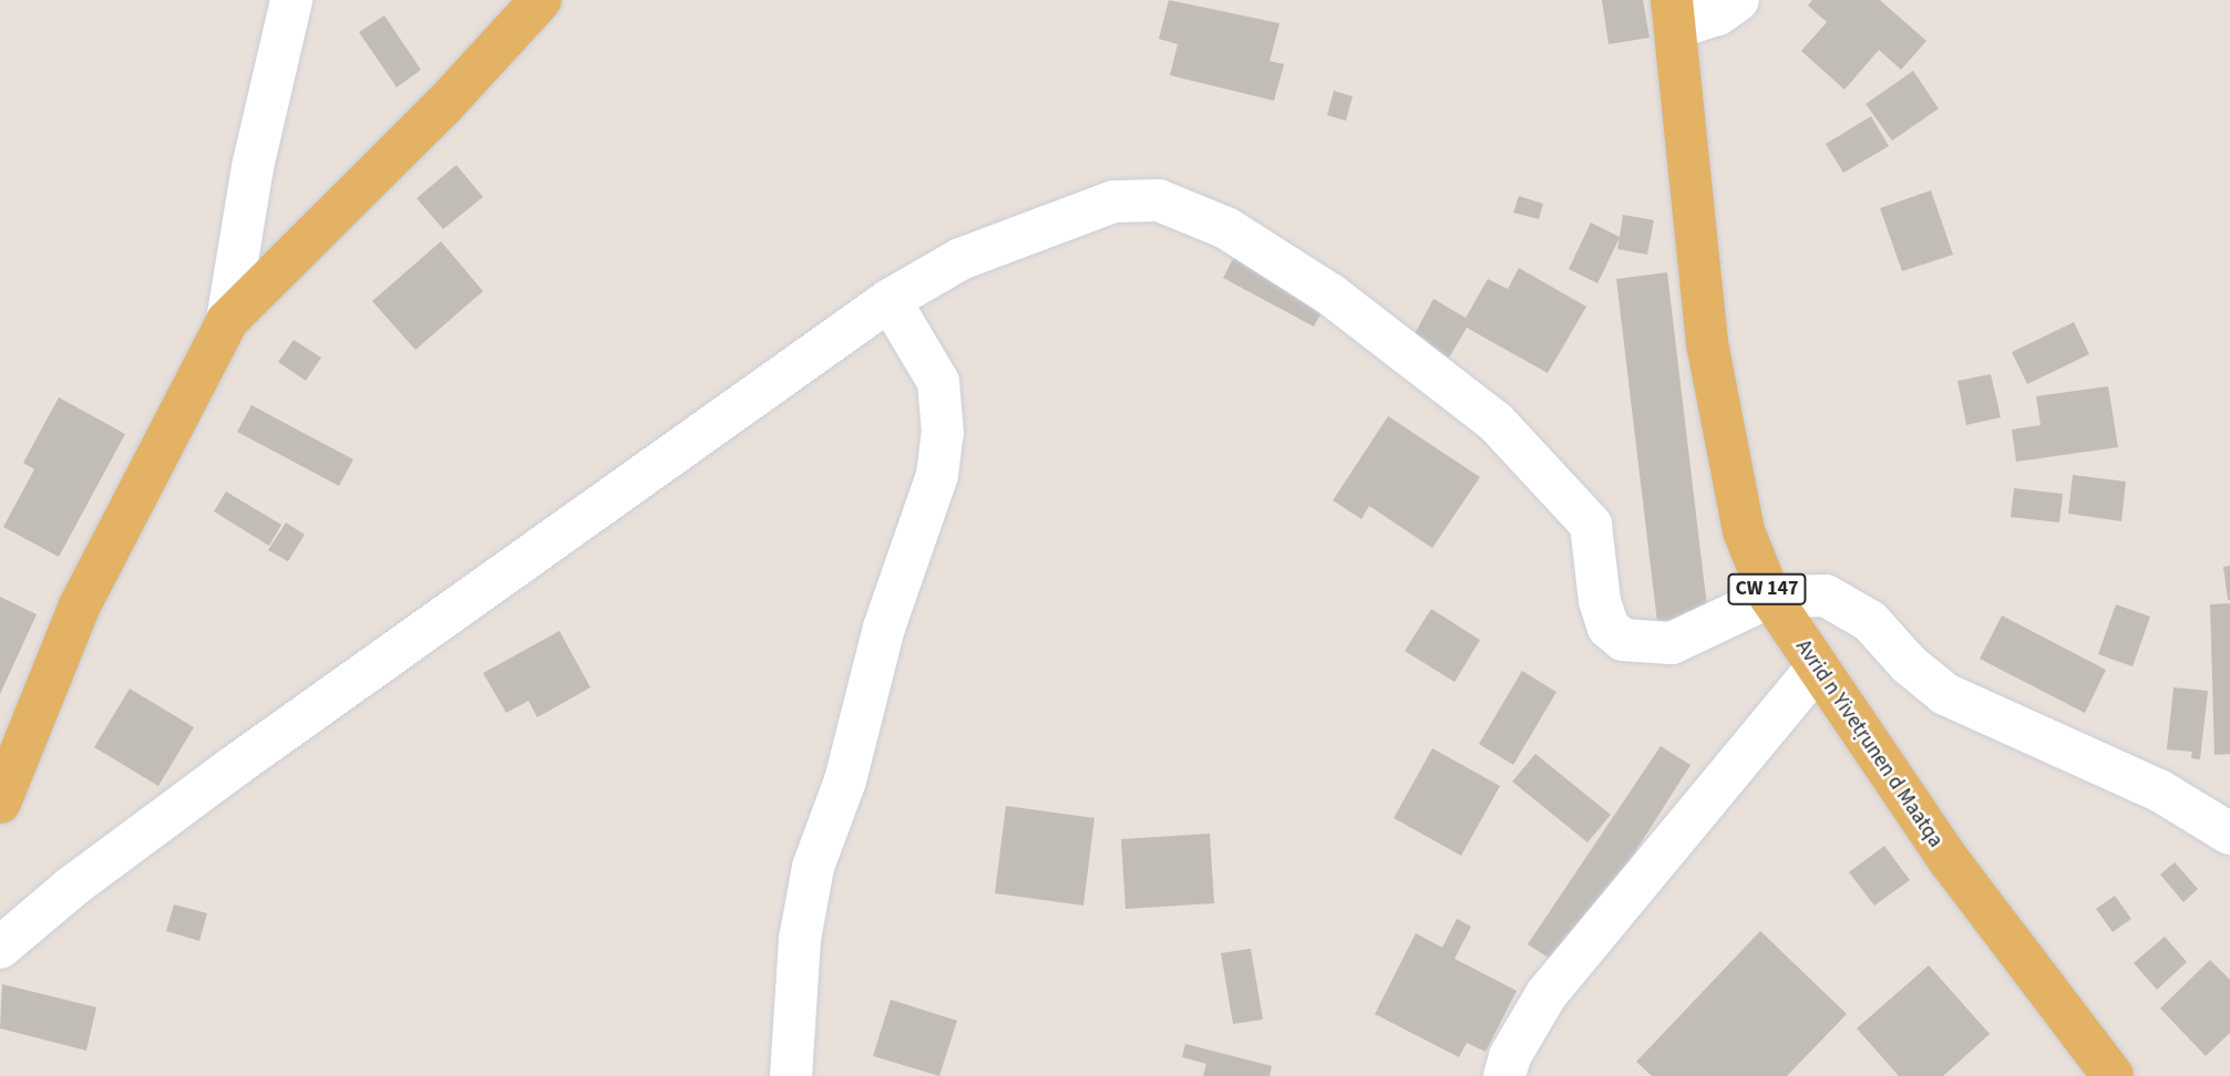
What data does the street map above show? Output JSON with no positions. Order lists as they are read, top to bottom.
{
  "streets": {
    "main road": ["CW 147", "Avrid n Yivetṛunen d Maatqa"]
  }
}
